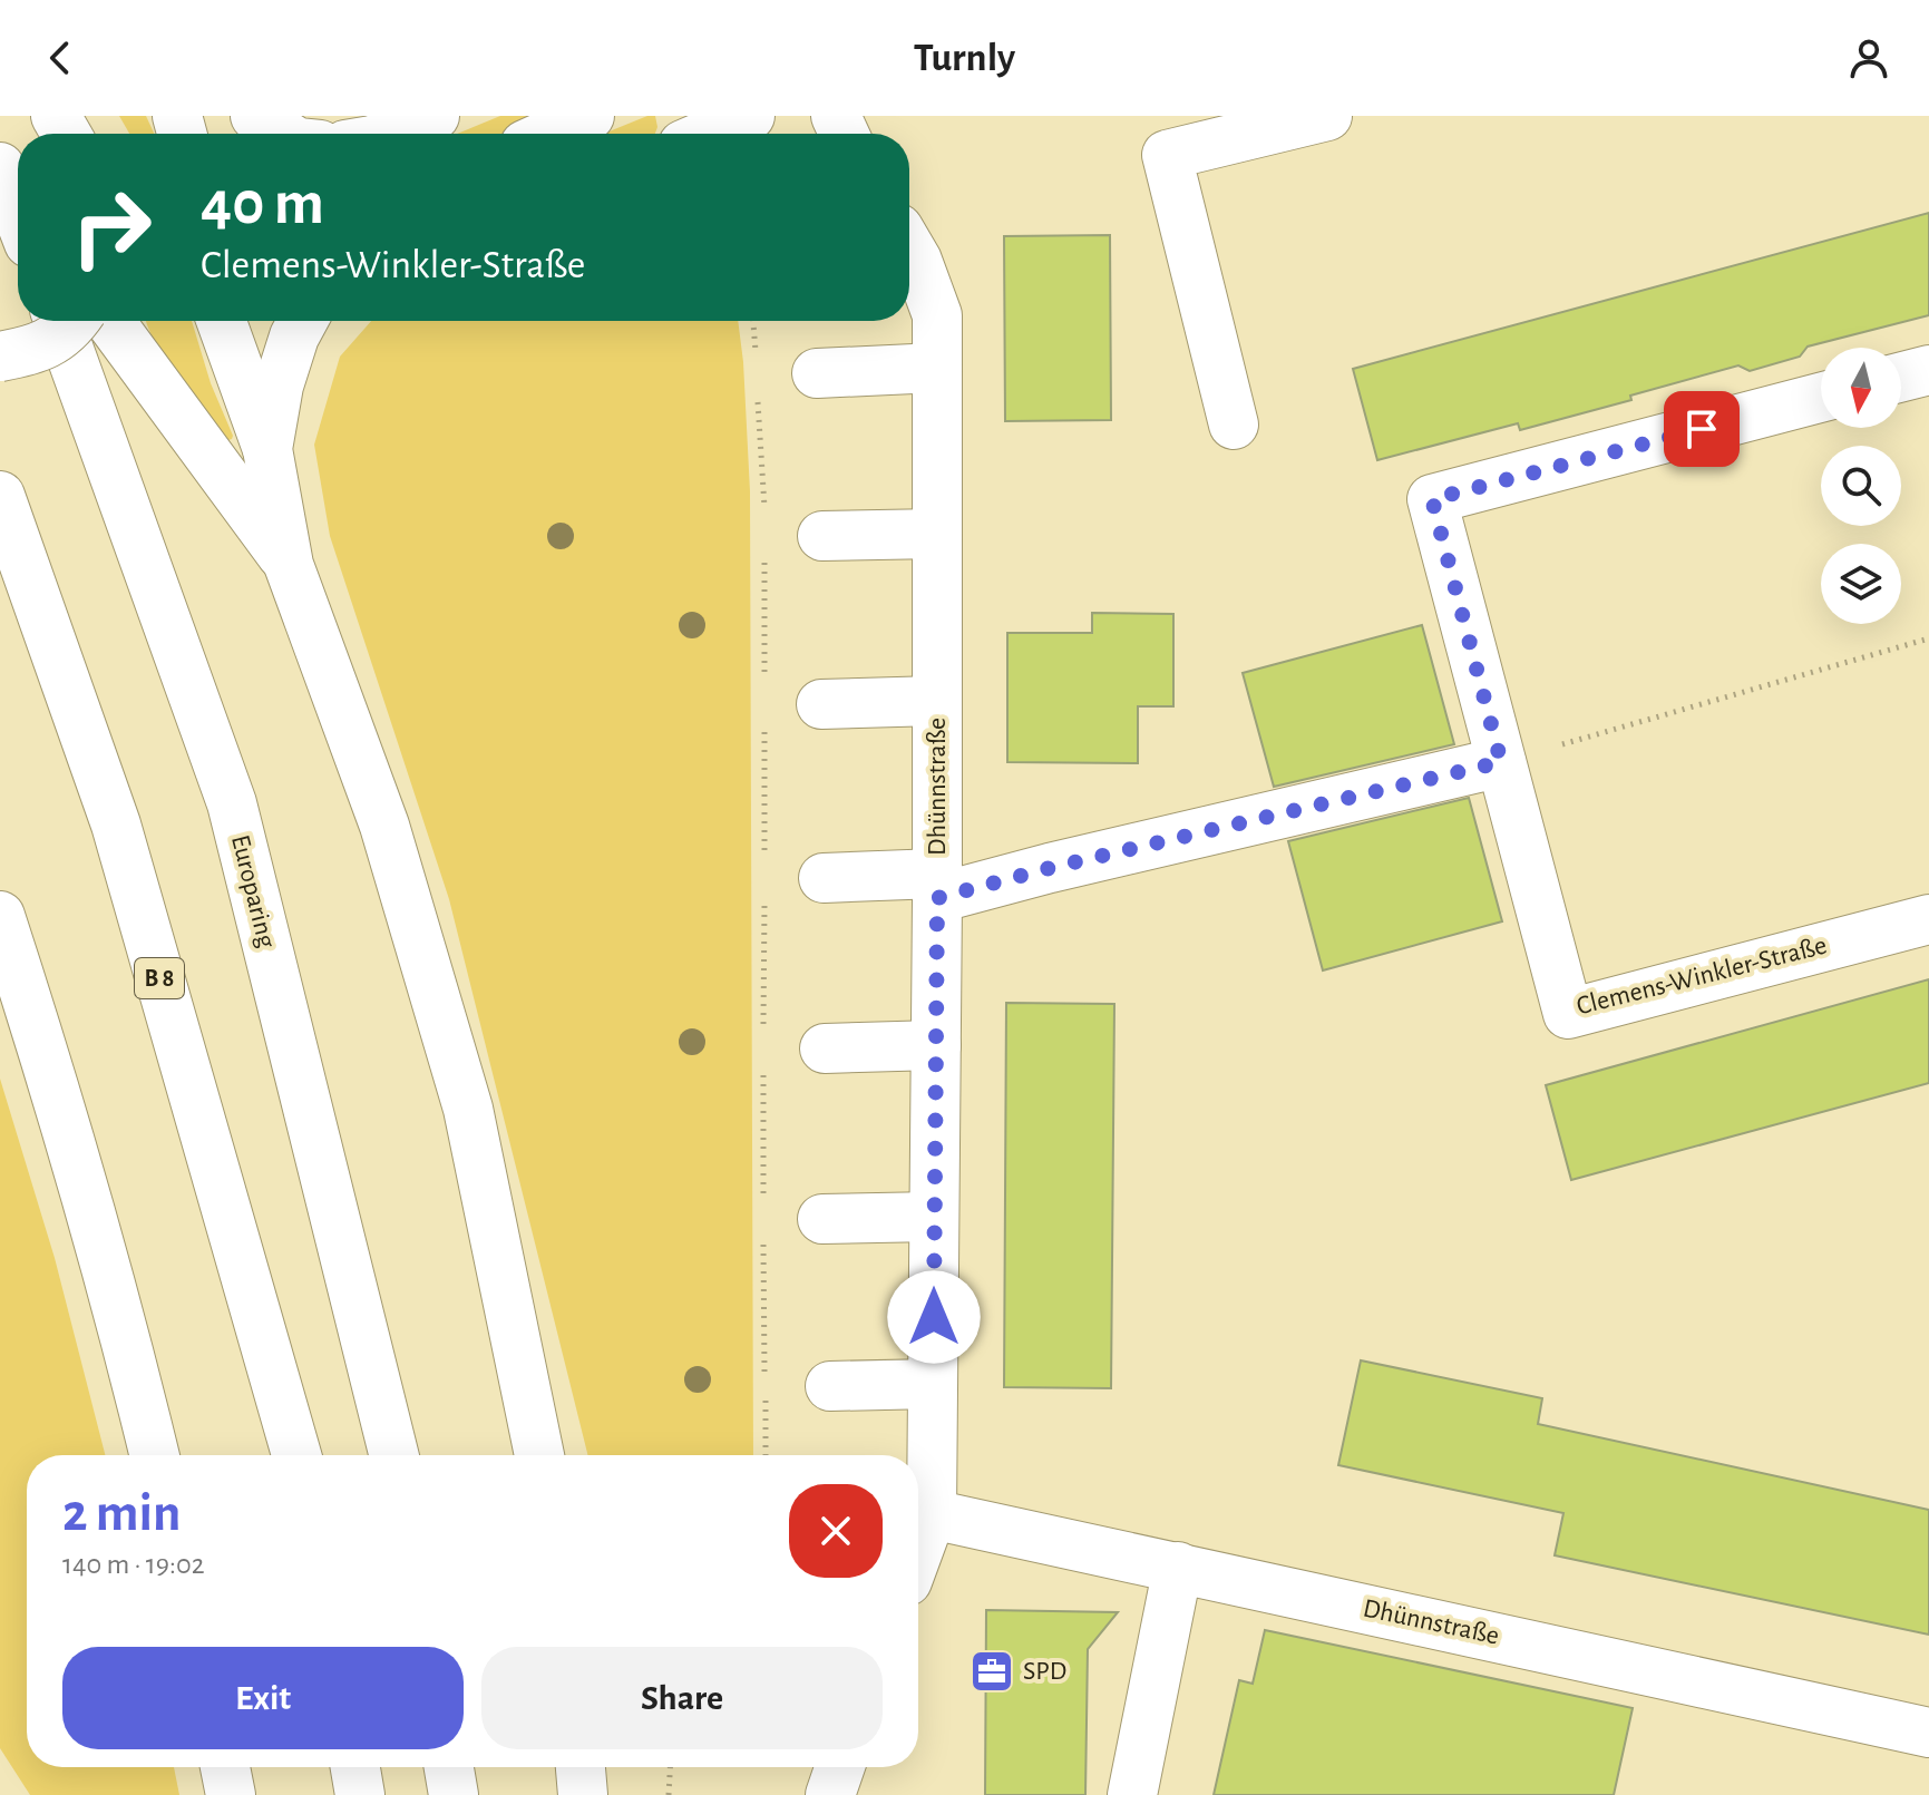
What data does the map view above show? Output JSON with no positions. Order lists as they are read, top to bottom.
{
  "streets": {
    "main road": [
      "Dhünnstraße",
      "Europaring",
      "Clemens-Winkler-Straße",
      "B 8"
    ]
  },
  "places": {
    "office": ["SPD"]
  },
  "north": "bottom",
  "page": {
    "header": "Turnly",
    "turn": ["40 m", "Clemens-Winkler-Straße"],
    "heading": ["2 min", "140 m · 19:02"],
    "buttons": ["Exit", "Share"]
  }
}
